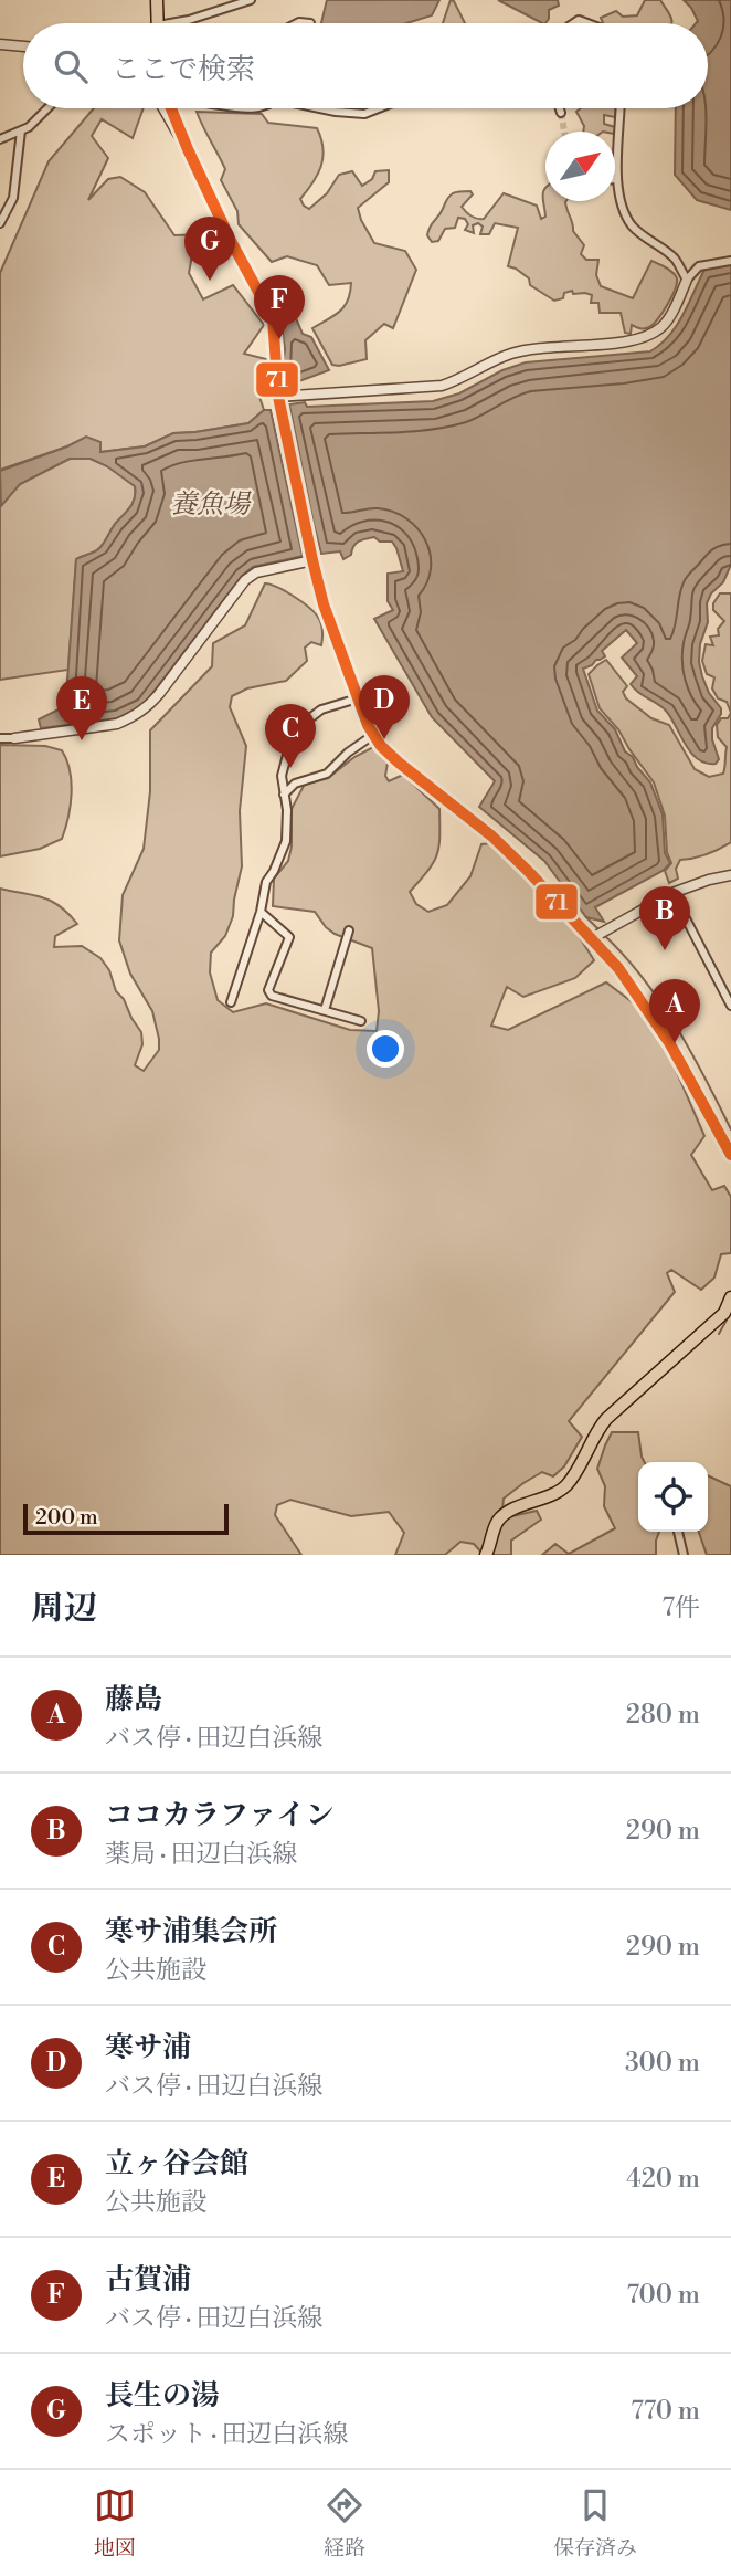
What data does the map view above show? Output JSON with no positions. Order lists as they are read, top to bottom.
{
  "water": ["養魚場"],
  "lines": ["transit line 71"],
  "scale_bar": "200 m",
  "north": "top right",
  "page": {
    "search": "ここで検索",
    "pins": [
      "G",
      "F",
      "D",
      "E",
      "C",
      "B",
      "A"
    ],
    "scale": "200 m",
    "heading": ["周辺", "7件"],
    "list": [
      {
        "mark": "A",
        "name": "藤島",
        "note": "バス停 · 田辺白浜線",
        "value": "280 m"
      },
      {
        "mark": "B",
        "name": "ココカラファイン",
        "note": "薬局 · 田辺白浜線",
        "value": "290 m"
      },
      {
        "mark": "C",
        "name": "寒サ浦集会所",
        "note": "公共施設",
        "value": "290 m"
      },
      {
        "mark": "D",
        "name": "寒サ浦",
        "note": "バス停 · 田辺白浜線",
        "value": "300 m"
      },
      {
        "mark": "E",
        "name": "立ヶ谷会館",
        "note": "公共施設",
        "value": "420 m"
      },
      {
        "mark": "F",
        "name": "古賀浦",
        "note": "バス停 · 田辺白浜線",
        "value": "700 m"
      },
      {
        "mark": "G",
        "name": "長生の湯",
        "note": "スポット · 田辺白浜線",
        "value": "770 m"
      }
    ],
    "nav": ["地図", "経路", "保存済み"]
  }
}
